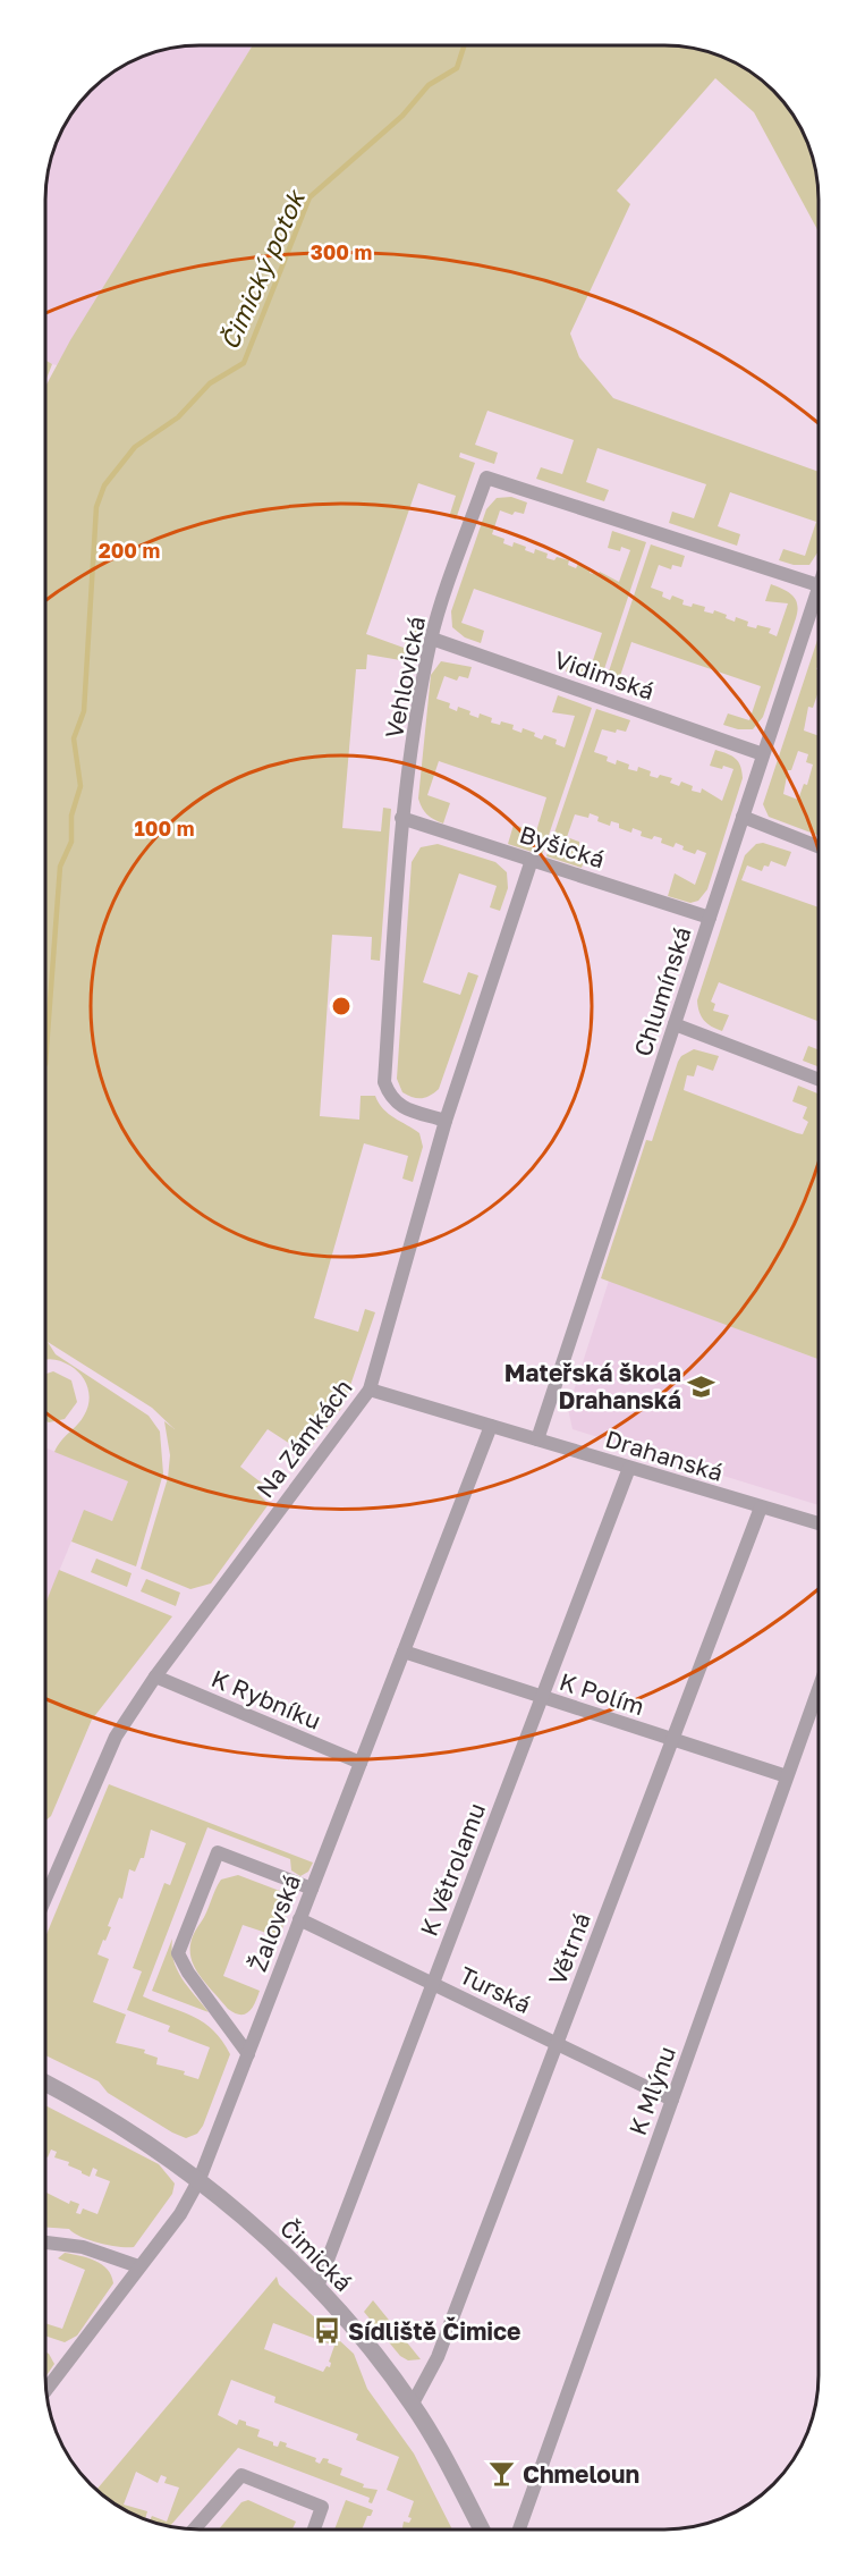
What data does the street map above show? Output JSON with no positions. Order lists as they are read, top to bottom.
{
  "streets": {
    "street": [
      "Vidimská",
      "Vehlovická",
      "Byšická",
      "Chlumínská",
      "Na Zámkách",
      "Drahanská",
      "K Polím",
      "K Rybníku",
      "K Větrolamu",
      "Žalovská",
      "Větrná",
      "Turská",
      "K Mlýnu",
      "Čimická"
    ]
  },
  "crossings": [
    ["Vidimská", "Vehlovická"],
    ["Vidimská", "Chlumínská"],
    ["Vehlovická", "Byšická"],
    ["Vehlovická", "Chlumínská"],
    ["Vehlovická", "Na Zámkách"],
    ["Byšická", "Chlumínská"],
    ["Byšická", "Na Zámkách"],
    ["Chlumínská", "Drahanská"],
    ["Na Zámkách", "Drahanská"],
    ["Na Zámkách", "K Rybníku"],
    ["Drahanská", "K Větrolamu"],
    ["Drahanská", "Žalovská"],
    ["Drahanská", "Větrná"],
    ["K Polím", "K Větrolamu"],
    ["K Polím", "Žalovská"],
    ["K Polím", "Větrná"],
    ["K Polím", "K Mlýnu"],
    ["K Rybníku", "Žalovská"],
    ["K Větrolamu", "Turská"],
    ["K Větrolamu", "Čimická"],
    ["Žalovská", "Turská"],
    ["Žalovská", "Čimická"],
    ["Větrná", "Turská"],
    ["Větrná", "Čimická"],
    ["Turská", "K Mlýnu"]
  ],
  "water": ["Čimický potok"],
  "places": {
    "school or university": ["Mateřská škola Drahanská"],
    "bus stop": ["Sídliště Čimice"],
    "bar": ["Chmeloun"]
  },
  "rings": ["300 m", "200 m", "100 m"]
}
